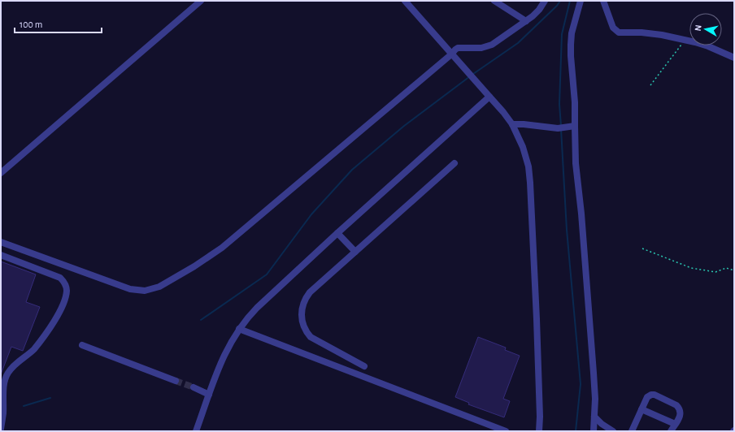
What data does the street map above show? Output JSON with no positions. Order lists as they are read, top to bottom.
{
  "scale_bar": "100 m",
  "north": "left"
}
